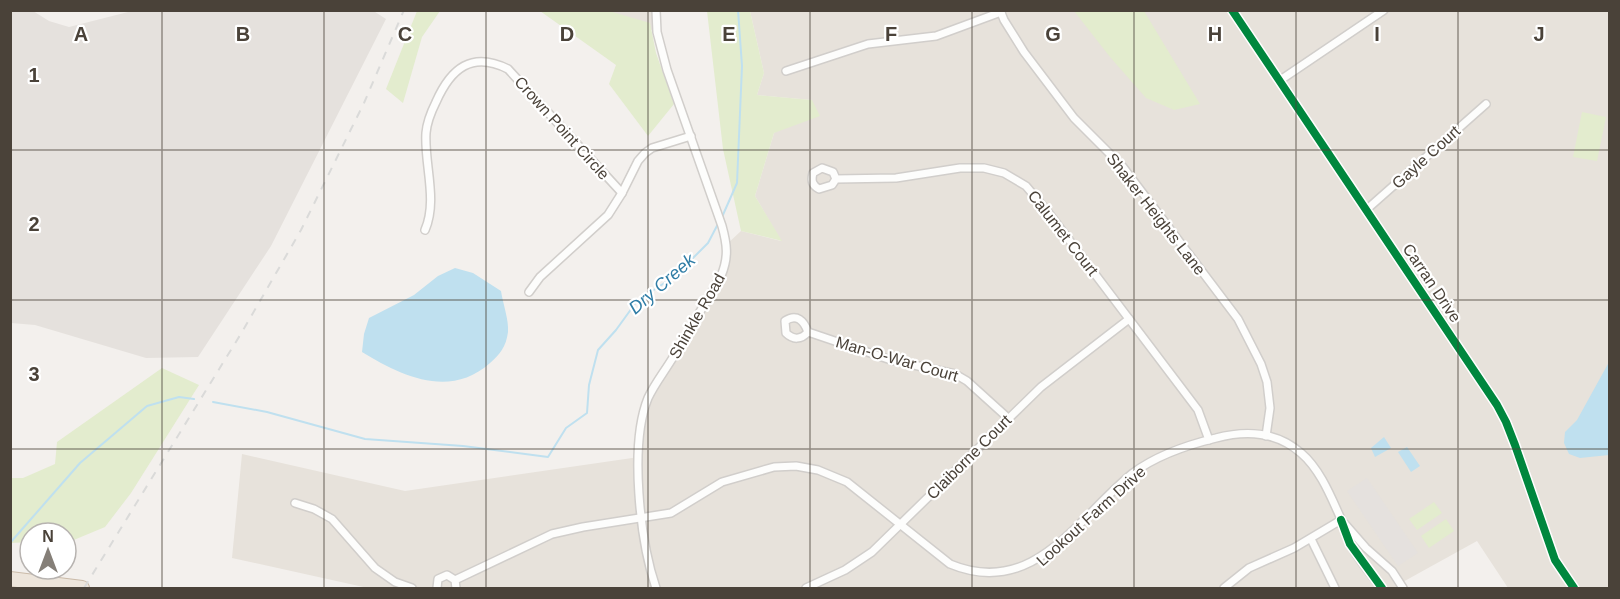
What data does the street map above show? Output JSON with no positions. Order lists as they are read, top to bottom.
{
  "streets": {
    "street": [
      "Crown Point Circle",
      "Gayle Court",
      "Shaker Heights Lane",
      "Calumet Court",
      "Carran Drive",
      "Shinkle Road",
      "Man-O-War Court",
      "Claiborne Court",
      "Lookout Farm Drive"
    ]
  },
  "crossings": [
    ["Crown Point Circle", "Shinkle Road"],
    ["Gayle Court", "Carran Drive"],
    ["Shaker Heights Lane", "Lookout Farm Drive"],
    ["Calumet Court", "Claiborne Court"],
    ["Calumet Court", "Lookout Farm Drive"],
    ["Shinkle Road", "Lookout Farm Drive"],
    ["Man-O-War Court", "Claiborne Court"],
    ["Claiborne Court", "Lookout Farm Drive"]
  ],
  "water": ["Dry Creek"],
  "north": "top",
  "grid": {
    "columns": [
      "A",
      "B",
      "C",
      "D",
      "E",
      "F",
      "G",
      "H",
      "I",
      "J"
    ],
    "rows": ["1", "2", "3"]
  }
}
